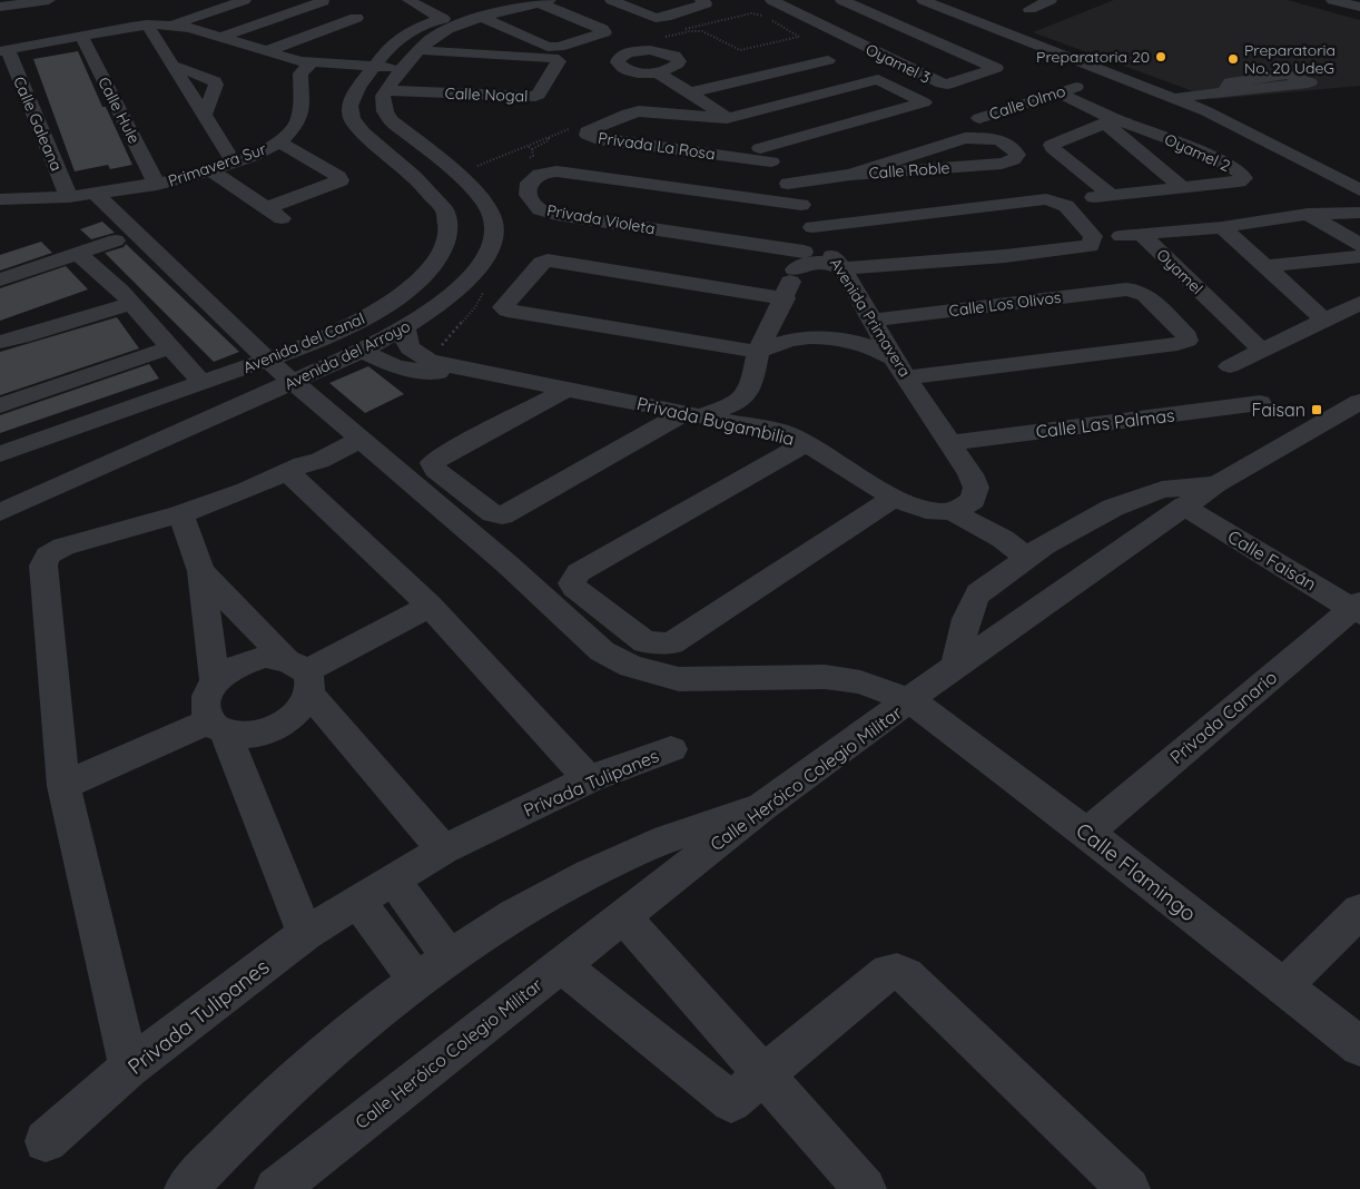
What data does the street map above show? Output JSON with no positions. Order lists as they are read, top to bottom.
{
  "streets": {
    "street": [
      "Oyamel 3",
      "Calle Nogal",
      "Calle Olmo",
      "Calle Hule",
      "Calle Galeana",
      "Privada La Rosa",
      "Oyamel 2",
      "Primavera Sur",
      "Calle Roble",
      "Privada Violeta",
      "Oyamel",
      "Calle Los Olivos",
      "Avenida Primavera",
      "Avenida del Canal",
      "Avenida del Arroyo",
      "Privada Bugambilia",
      "Calle Las Palmas",
      "Calle Faisán",
      "Privada Canario",
      "Calle Heróico Colegio Militar",
      "Privada Tulipanes",
      "Calle Flamingo"
    ]
  },
  "crossings": [
    ["Calle Nogal", "Avenida del Arroyo"],
    ["Calle Olmo", "Oyamel 2"],
    ["Calle Hule", "Primavera Sur"],
    ["Calle Galeana", "Primavera Sur"],
    ["Privada La Rosa", "Avenida Primavera"],
    ["Calle Roble", "Avenida Primavera"],
    ["Privada Violeta", "Avenida Primavera"],
    ["Calle Los Olivos", "Avenida Primavera"],
    ["Avenida Primavera", "Privada Bugambilia"],
    ["Avenida Primavera", "Calle Las Palmas"],
    ["Avenida del Arroyo", "Privada Bugambilia"],
    ["Calle Faisán", "Privada Canario"],
    ["Calle Faisán", "Calle Heróico Colegio Militar"],
    ["Privada Canario", "Calle Flamingo"],
    ["Calle Heróico Colegio Militar", "Calle Flamingo"]
  ],
  "places": {
    "other": ["Preparatoria 20", "Preparatoria No. 20 UdeG"],
    "transit": ["Faisan"]
  }
}
